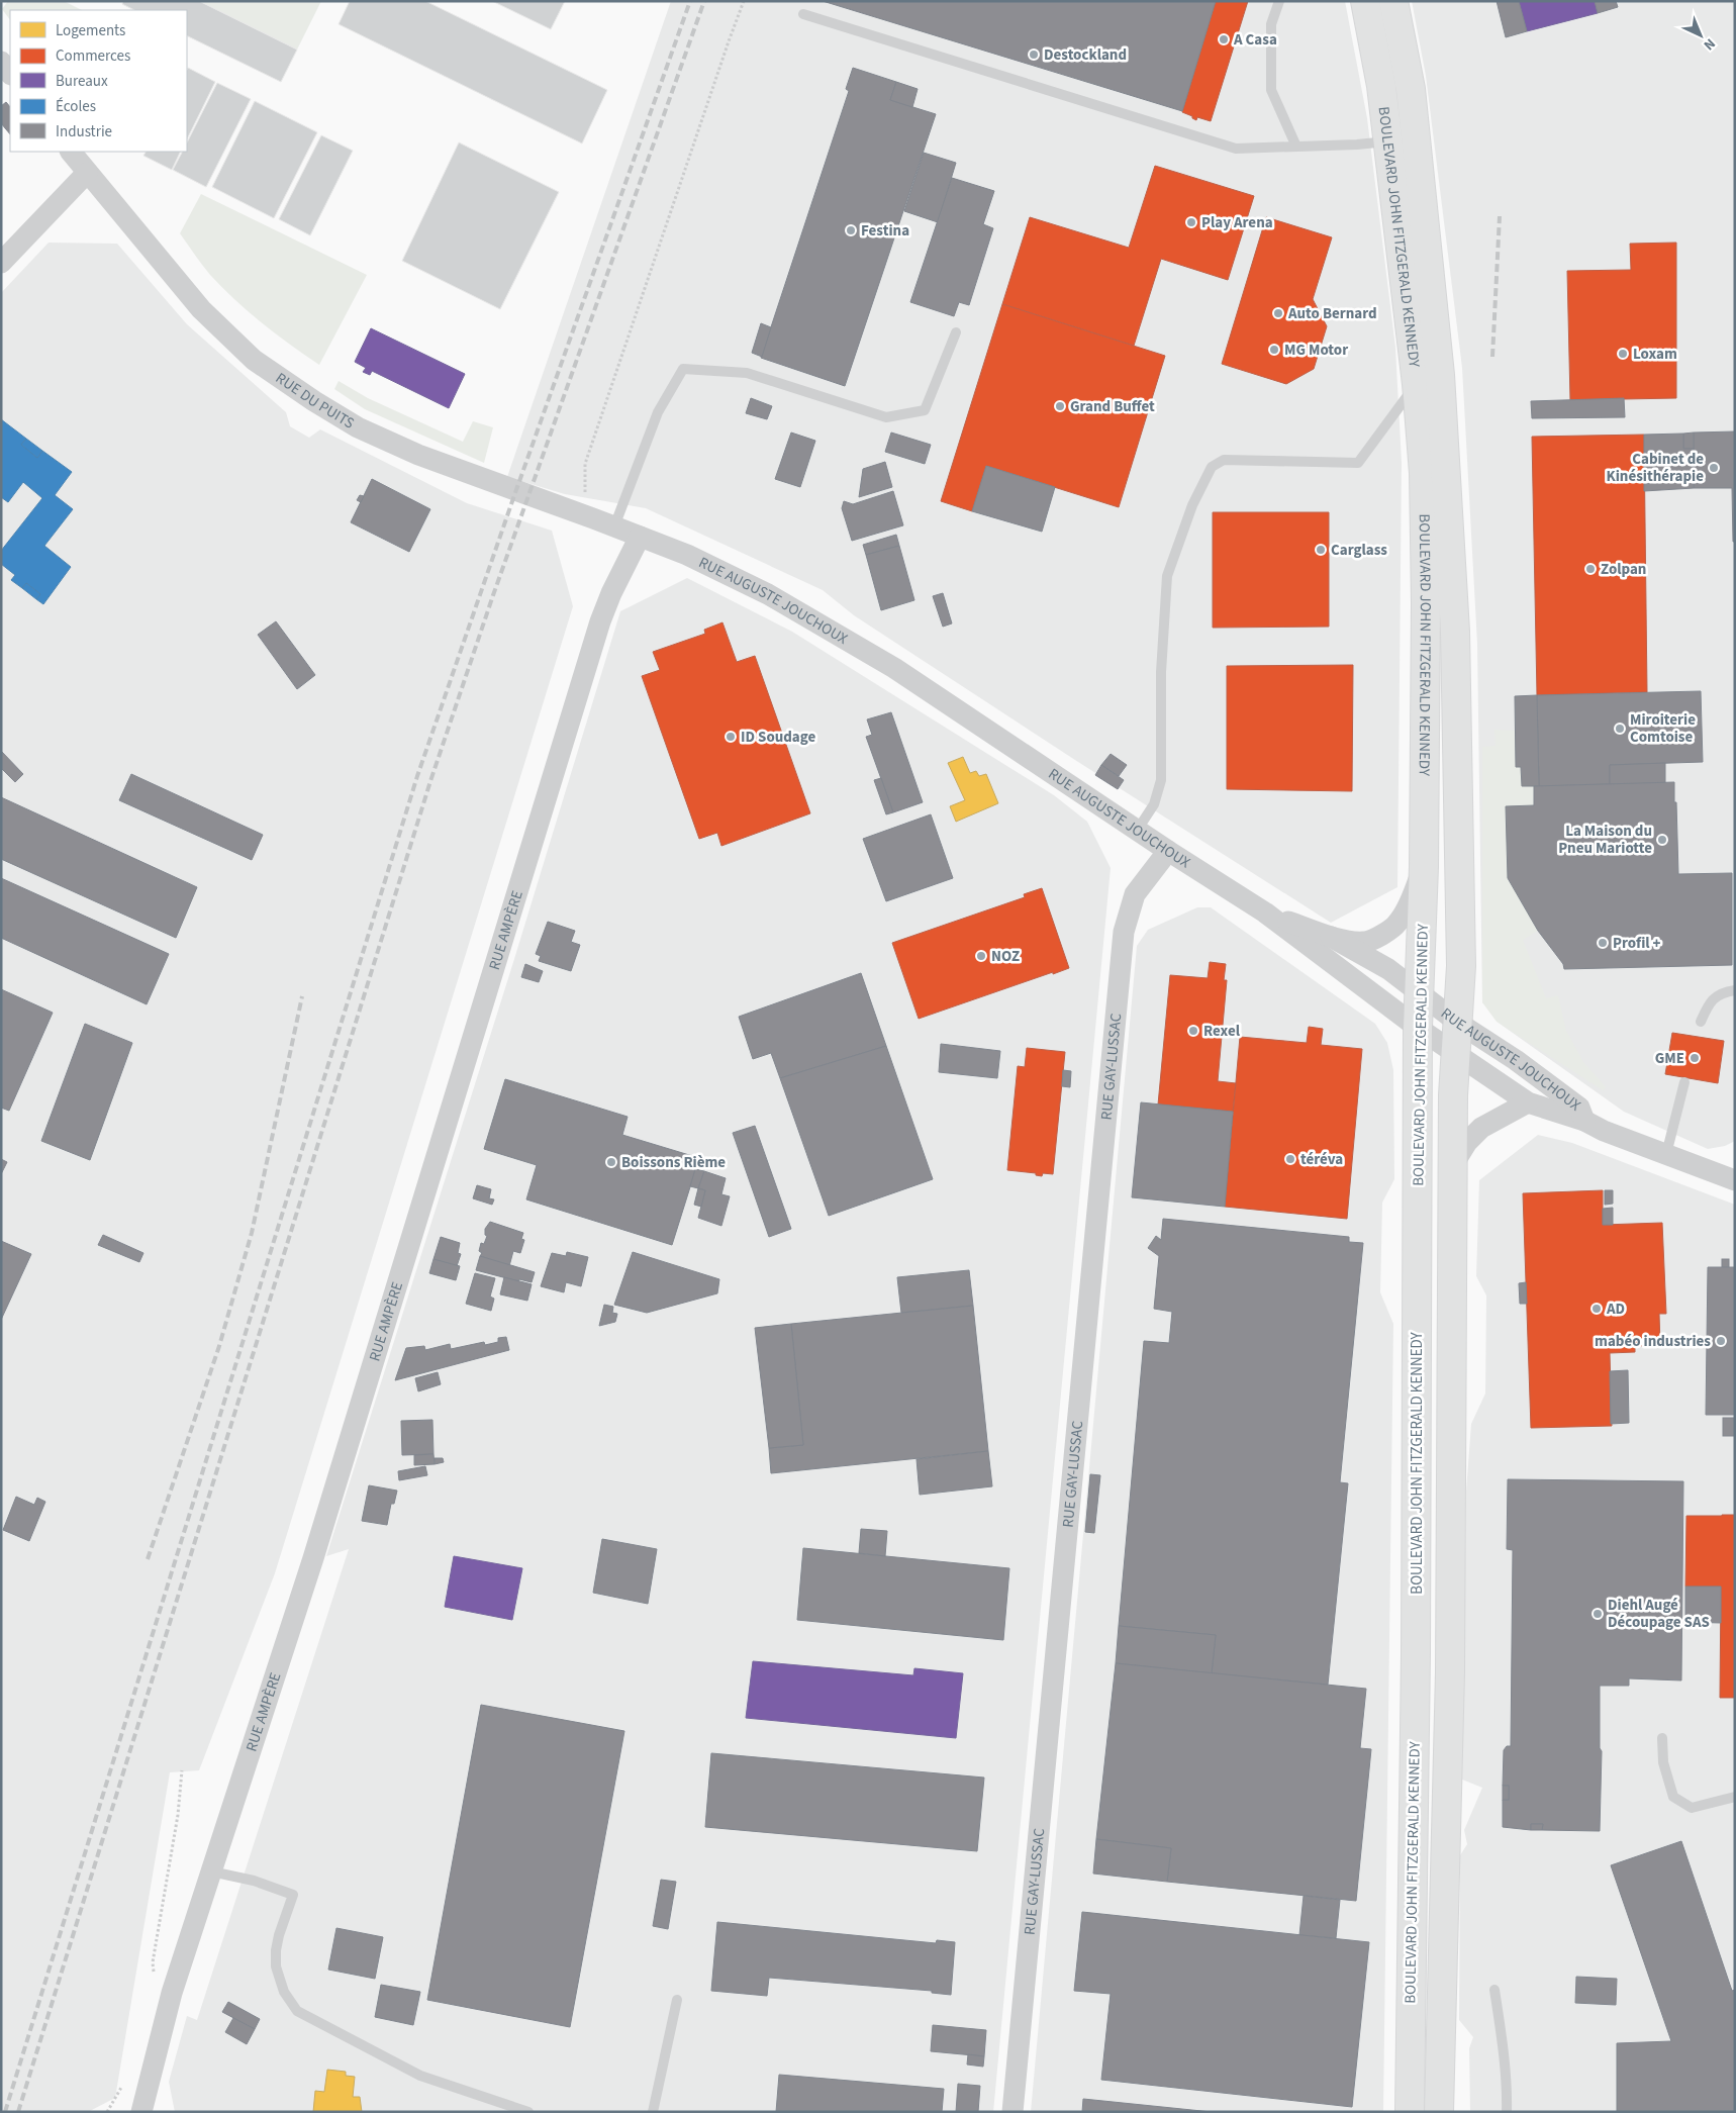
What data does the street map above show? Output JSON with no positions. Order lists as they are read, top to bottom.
{
  "streets": {
    "main road": ["BOULEVARD JOHN FITZGERALD KENNEDY"],
    "street": [
      "RUE DU PUITS",
      "RUE AUGUSTE JOUCHOUX",
      "RUE AMPÈRE",
      "RUE GAY-LUSSAC"
    ]
  },
  "crossings": [
    ["BOULEVARD JOHN FITZGERALD KENNEDY", "RUE AUGUSTE JOUCHOUX"],
    ["RUE DU PUITS", "RUE AUGUSTE JOUCHOUX"],
    ["RUE DU PUITS", "RUE AMPÈRE"],
    ["RUE AUGUSTE JOUCHOUX", "RUE AMPÈRE"],
    ["RUE AUGUSTE JOUCHOUX", "RUE GAY-LUSSAC"]
  ],
  "places": [
    "A Casa",
    "Destockland",
    "Play Arena",
    "Festina",
    "Auto Bernard",
    "MG Motor",
    "Loxam",
    "Grand Buffet",
    "Cabinet de Kinésithérapie",
    "Carglass",
    "Zolpan",
    "Miroiterie Comtoise",
    "ID Soudage",
    "La Maison du Pneu Mariotte",
    "Profil +",
    "NOZ",
    "Rexel",
    "GME",
    "téréva",
    "Boissons Rième",
    "AD",
    "mabéo industries",
    "Diehl Augé Découpage SAS"
  ],
  "legend": [
    "Logements",
    "Commerces",
    "Bureaux",
    "Écoles",
    "Industrie"
  ],
  "north": "bottom right"
}
